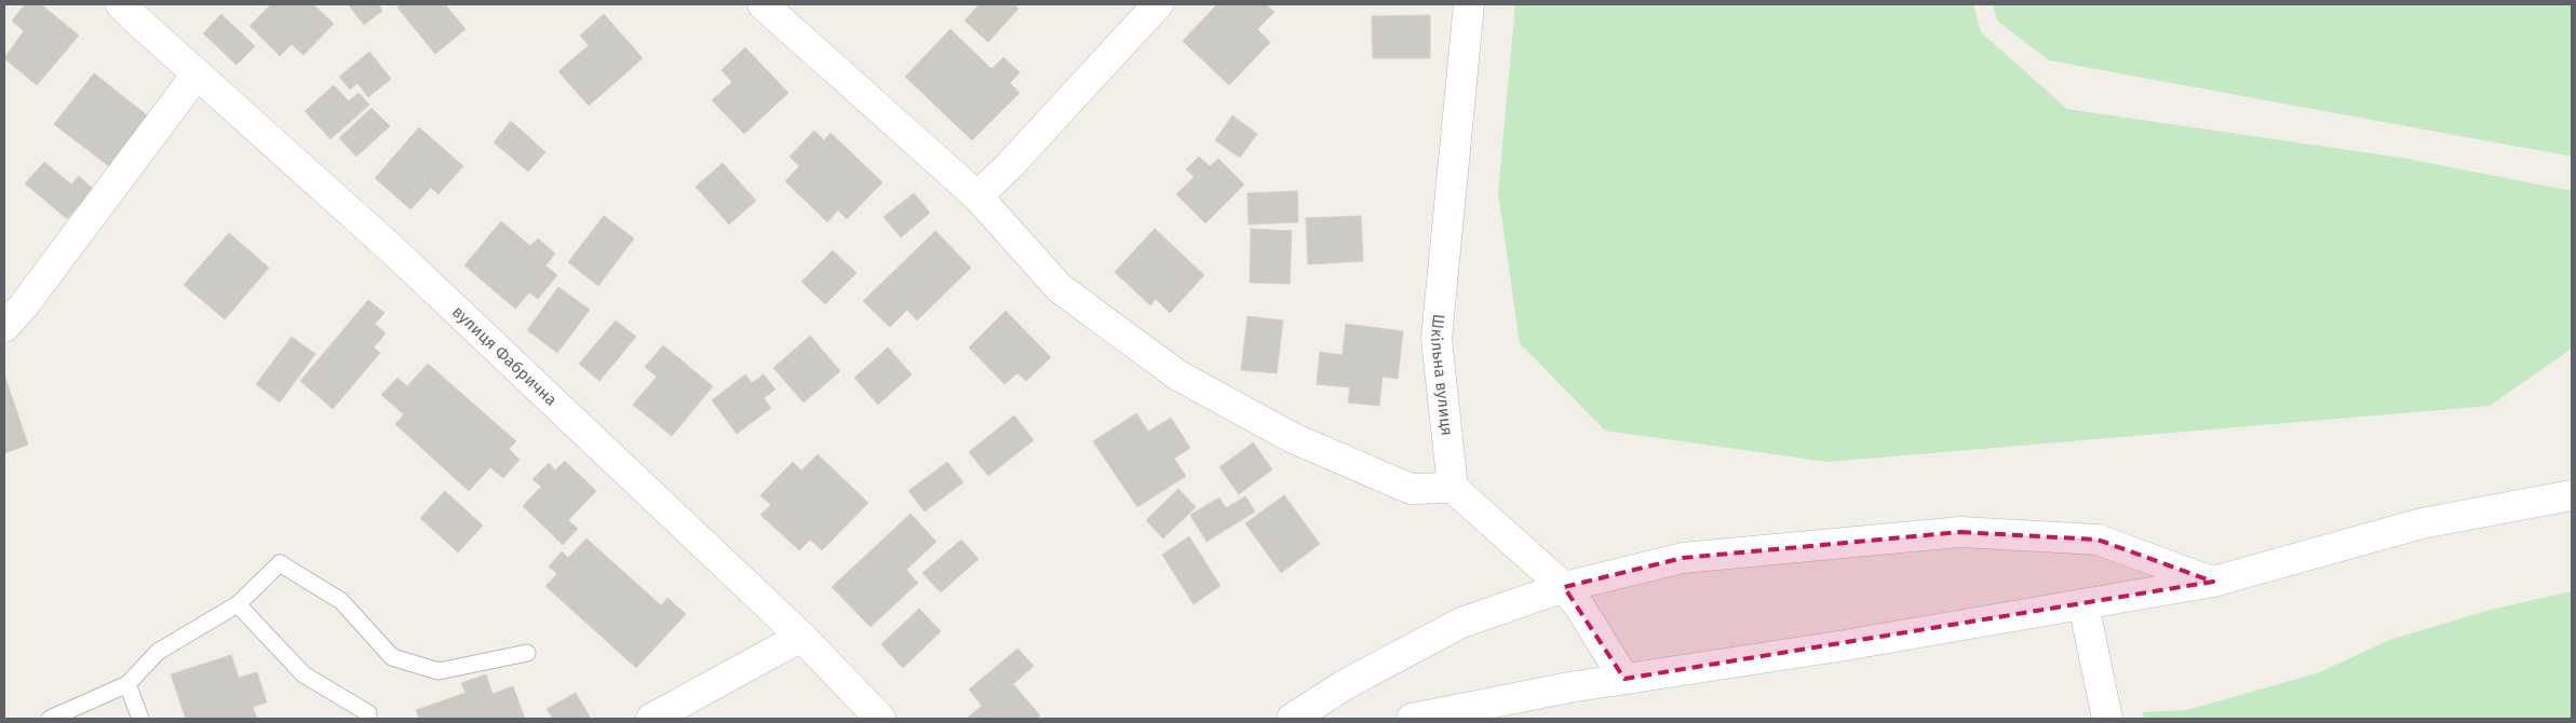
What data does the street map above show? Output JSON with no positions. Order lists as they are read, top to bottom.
{
  "streets": {
    "street": ["вулиця Фабрична", "Шкільна вулиця"]
  }
}
